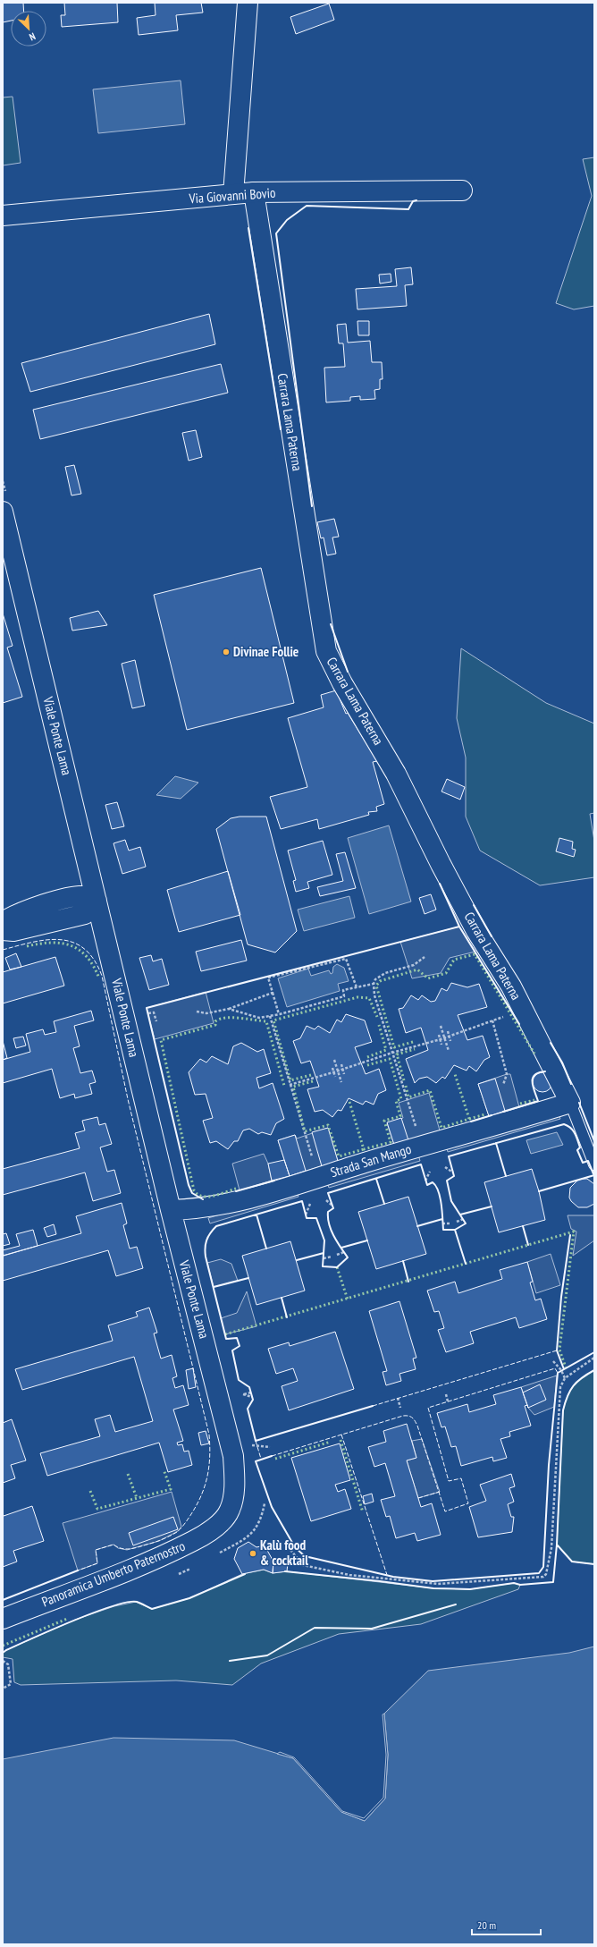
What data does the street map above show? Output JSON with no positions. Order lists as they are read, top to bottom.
{
  "streets": {
    "street": [
      "Via Giovanni Bovio",
      "Carrara Lama Paterna",
      "Viale Ponte Lama",
      "Strada San Mango",
      "Panoramica Umberto Paternostro"
    ]
  },
  "crossings": [
    ["Via Giovanni Bovio", "Carrara Lama Paterna"],
    ["Carrara Lama Paterna", "Strada San Mango"],
    ["Viale Ponte Lama", "Strada San Mango"],
    ["Viale Ponte Lama", "Panoramica Umberto Paternostro"]
  ],
  "places": ["Divinae Follie", "Kalù food & cocktail"],
  "scale_bar": "20 m",
  "north": "bottom right"
}
